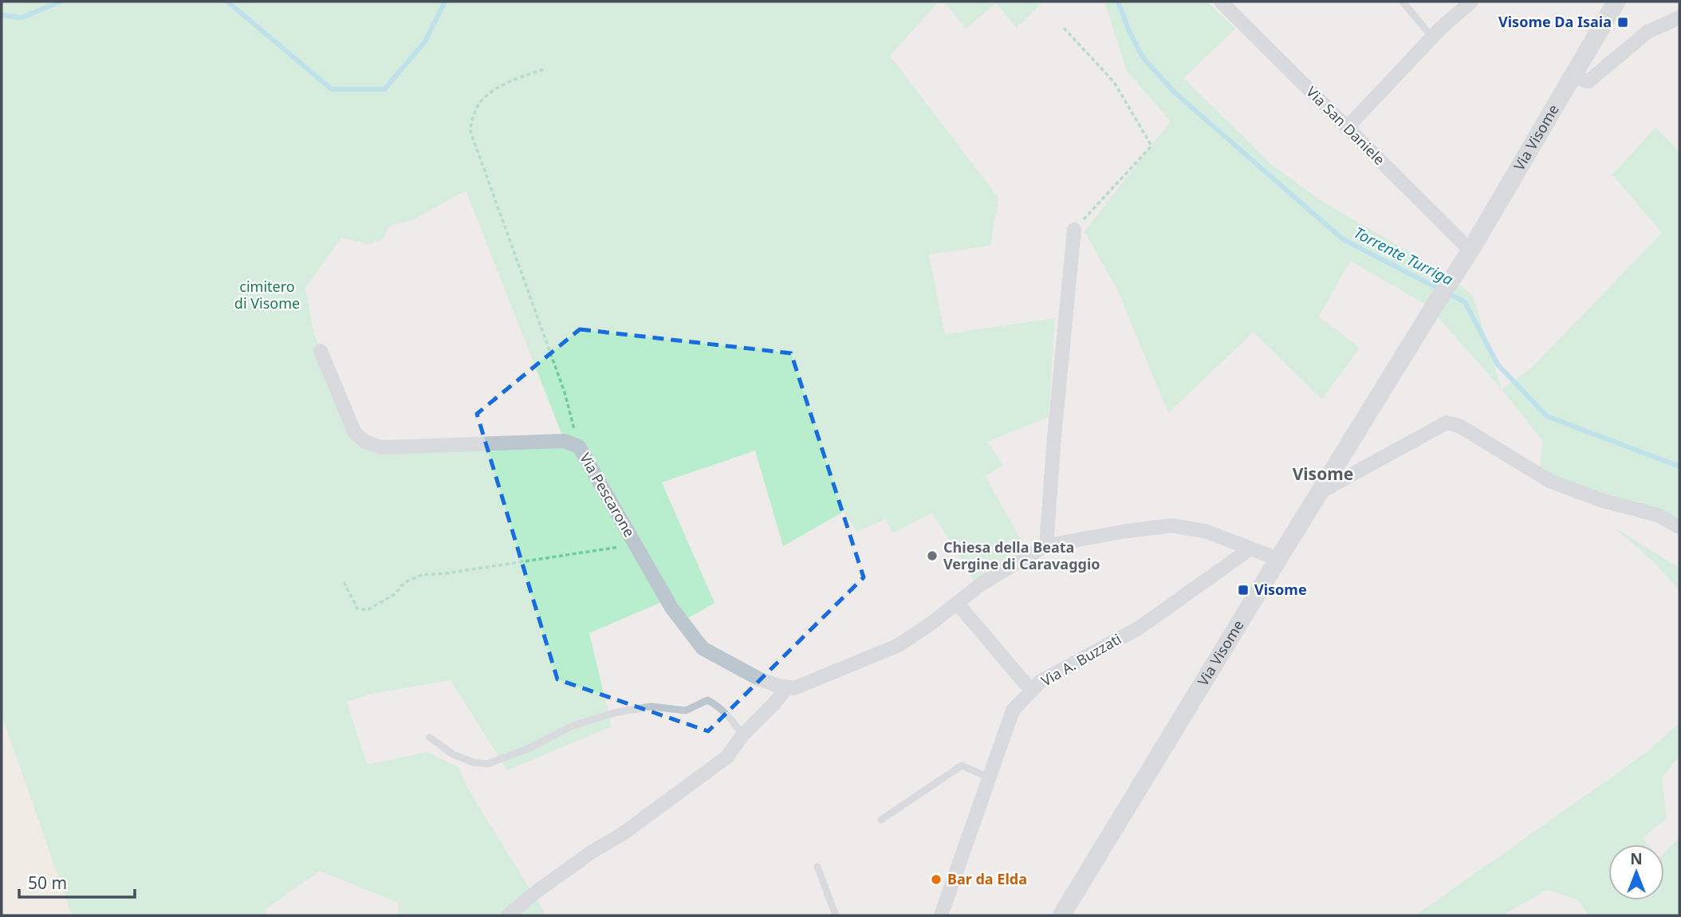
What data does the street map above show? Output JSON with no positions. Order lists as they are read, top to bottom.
{
  "streets": {
    "street": [
      "Via San Daniele",
      "Via Visome",
      "Via Pescarone",
      "Via A. Buzzati"
    ]
  },
  "crossings": [
    ["Via San Daniele", "Via Visome"]
  ],
  "districts": ["Visome"],
  "water": ["Torrente Turriga"],
  "parks": ["cimitero di Visome"],
  "places": {
    "transit": ["Visome Da Isaia", "Visome"],
    "other": ["Chiesa della Beata Vergine di Caravaggio", "Bar da Elda"]
  },
  "scale_bar": "50 m",
  "north": "top"
}
